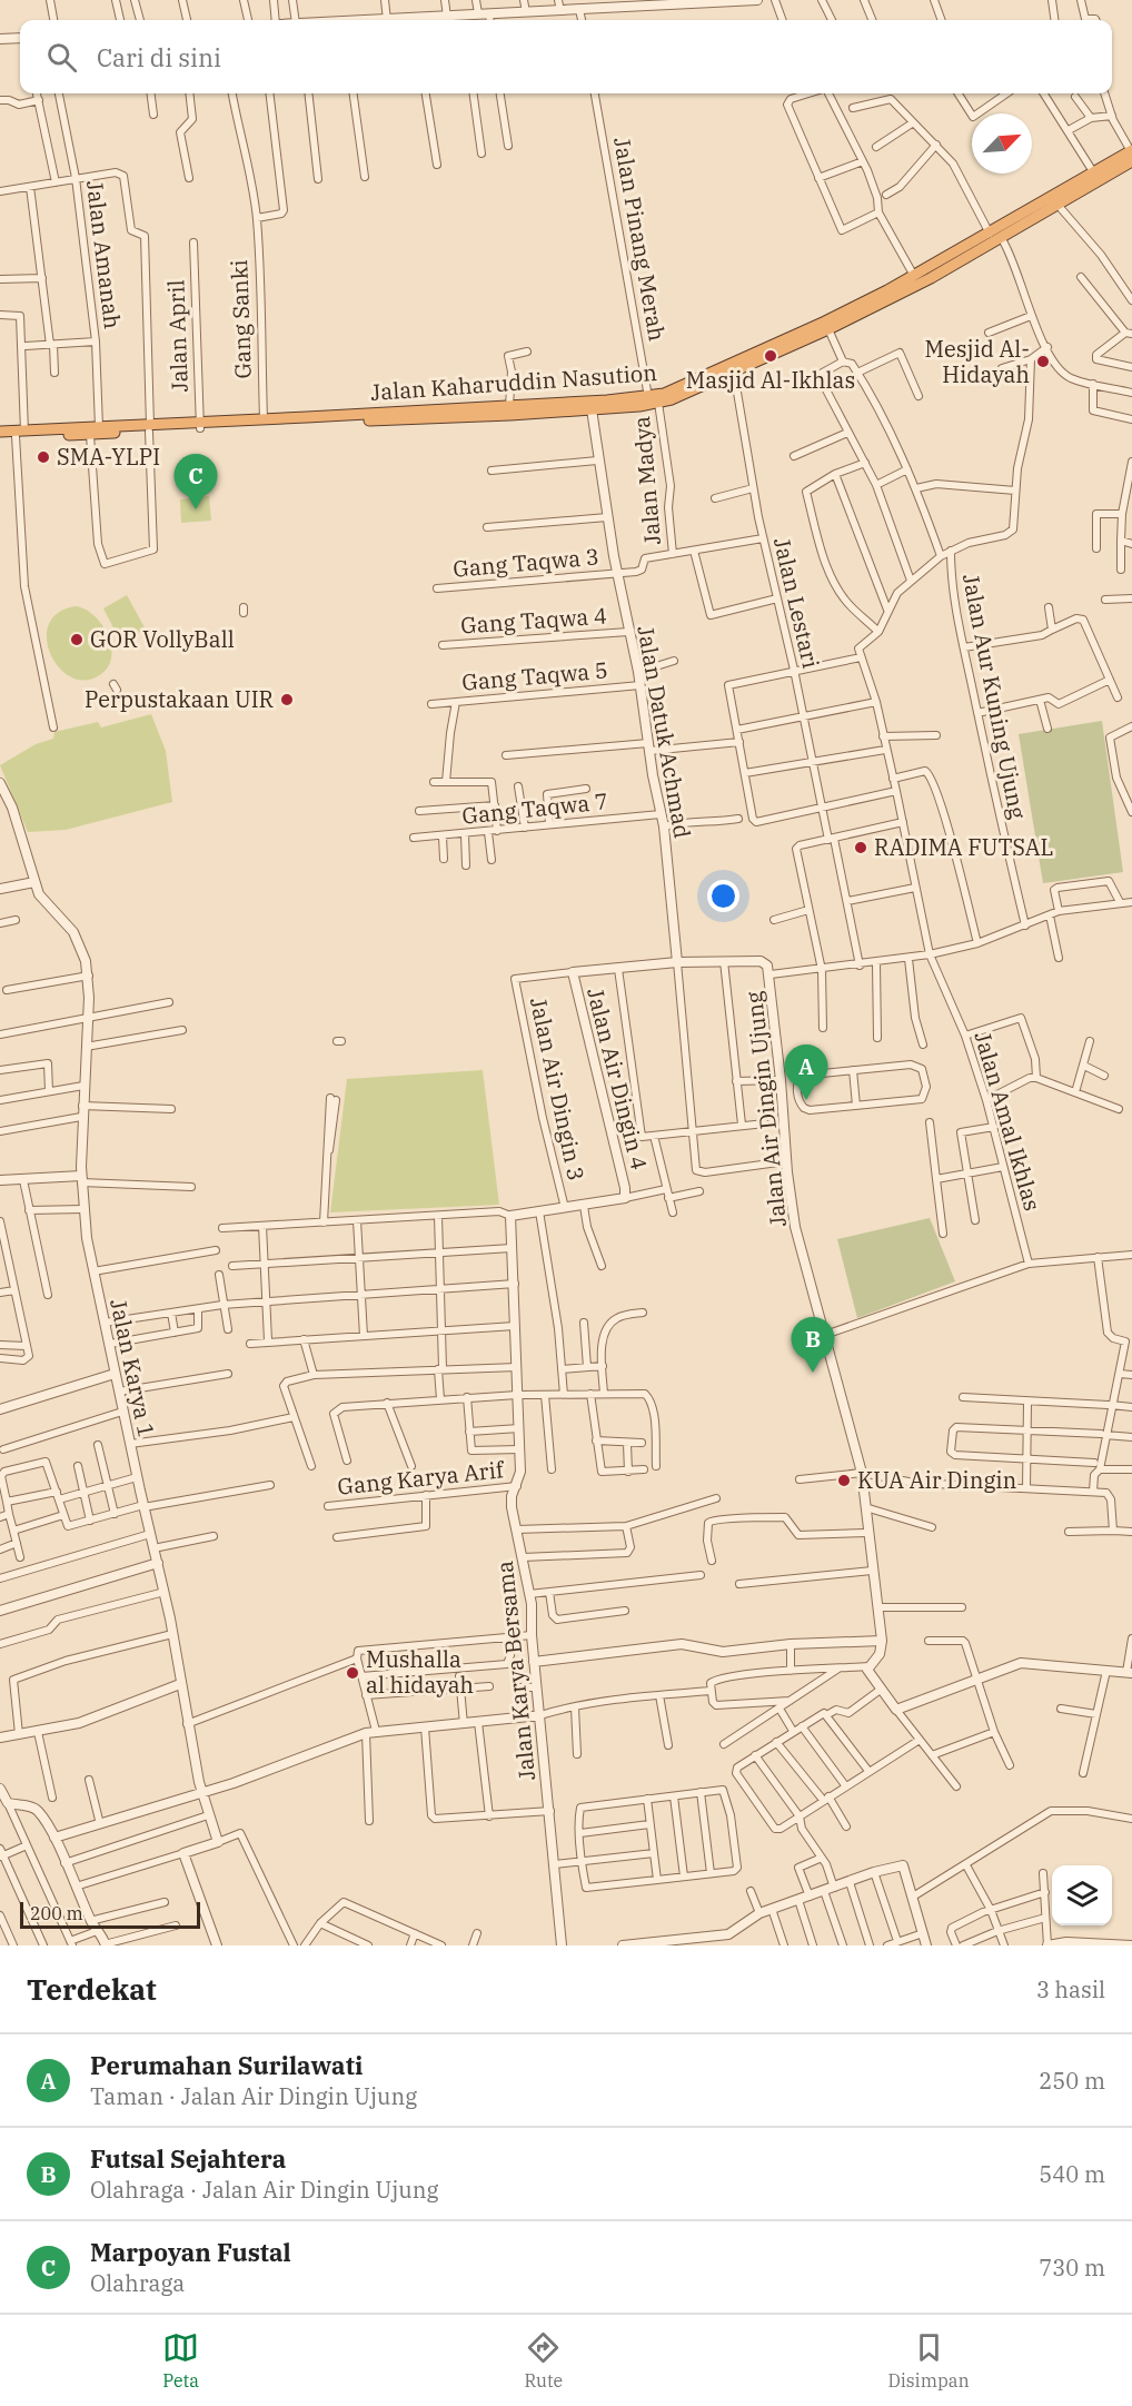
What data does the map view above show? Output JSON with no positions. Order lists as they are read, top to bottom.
{
  "streets": {
    "highway": ["Jalan Kaharuddin Nasution"],
    "street": [
      "Jalan Pinang Merah",
      "Jalan Amanah",
      "Gang Sanki",
      "Jalan April",
      "Jalan Madya",
      "Gang Taqwa 3",
      "Jalan Lestari",
      "Gang Taqwa 4",
      "Gang Taqwa 5",
      "Jalan Aur Kuning Ujung",
      "Jalan Datuk Achmad",
      "Gang Taqwa 7",
      "Jalan Air Dingin 4",
      "Jalan Air Dingin 3",
      "Jalan Air Dingin Ujung",
      "Jalan Amal Ikhlas",
      "Jalan Karya 1",
      "Gang Karya Arif",
      "Jalan Karya Bersama"
    ]
  },
  "crossings": [
    ["Jalan Pinang Merah", "Jalan Kaharuddin Nasution"],
    ["Jalan Amanah", "Jalan Kaharuddin Nasution"],
    ["Gang Sanki", "Jalan Kaharuddin Nasution"],
    ["Jalan April", "Jalan Kaharuddin Nasution"],
    ["Jalan Kaharuddin Nasution", "Jalan Madya"],
    ["Jalan Kaharuddin Nasution", "Jalan Lestari"],
    ["Jalan Kaharuddin Nasution", "Jalan Datuk Achmad"],
    ["Gang Taqwa 3", "Jalan Datuk Achmad"],
    ["Gang Taqwa 4", "Jalan Datuk Achmad"],
    ["Gang Taqwa 5", "Jalan Datuk Achmad"],
    ["Jalan Datuk Achmad", "Gang Taqwa 7"],
    ["Jalan Air Dingin 4", "Jalan Air Dingin 3"],
    ["Jalan Air Dingin 4", "Jalan Karya Bersama"],
    ["Gang Karya Arif", "Jalan Karya Bersama"]
  ],
  "places": [
    "Masjid Al-Ikhlas",
    "Mesjid Al- Hidayah",
    "SMA-YLPI",
    "GOR VollyBall",
    "Perpustakaan UIR",
    "RADIMA FUTSAL",
    "KUA Air Dingin",
    "Mushalla al hidayah"
  ],
  "scale_bar": "200 m",
  "north": "top right",
  "page": {
    "search": "Cari di sini",
    "pins": ["C", "A", "B"],
    "scale": "200 m",
    "heading": ["Terdekat", "3 hasil"],
    "list": [
      {
        "mark": "A",
        "name": "Perumahan Surilawati",
        "note": "Taman · Jalan Air Dingin Ujung",
        "value": "250 m"
      },
      {
        "mark": "B",
        "name": "Futsal Sejahtera",
        "note": "Olahraga · Jalan Air Dingin Ujung",
        "value": "540 m"
      },
      {
        "mark": "C",
        "name": "Marpoyan Fustal",
        "note": "Olahraga",
        "value": "730 m"
      }
    ],
    "nav": ["Peta", "Rute", "Disimpan"]
  }
}
